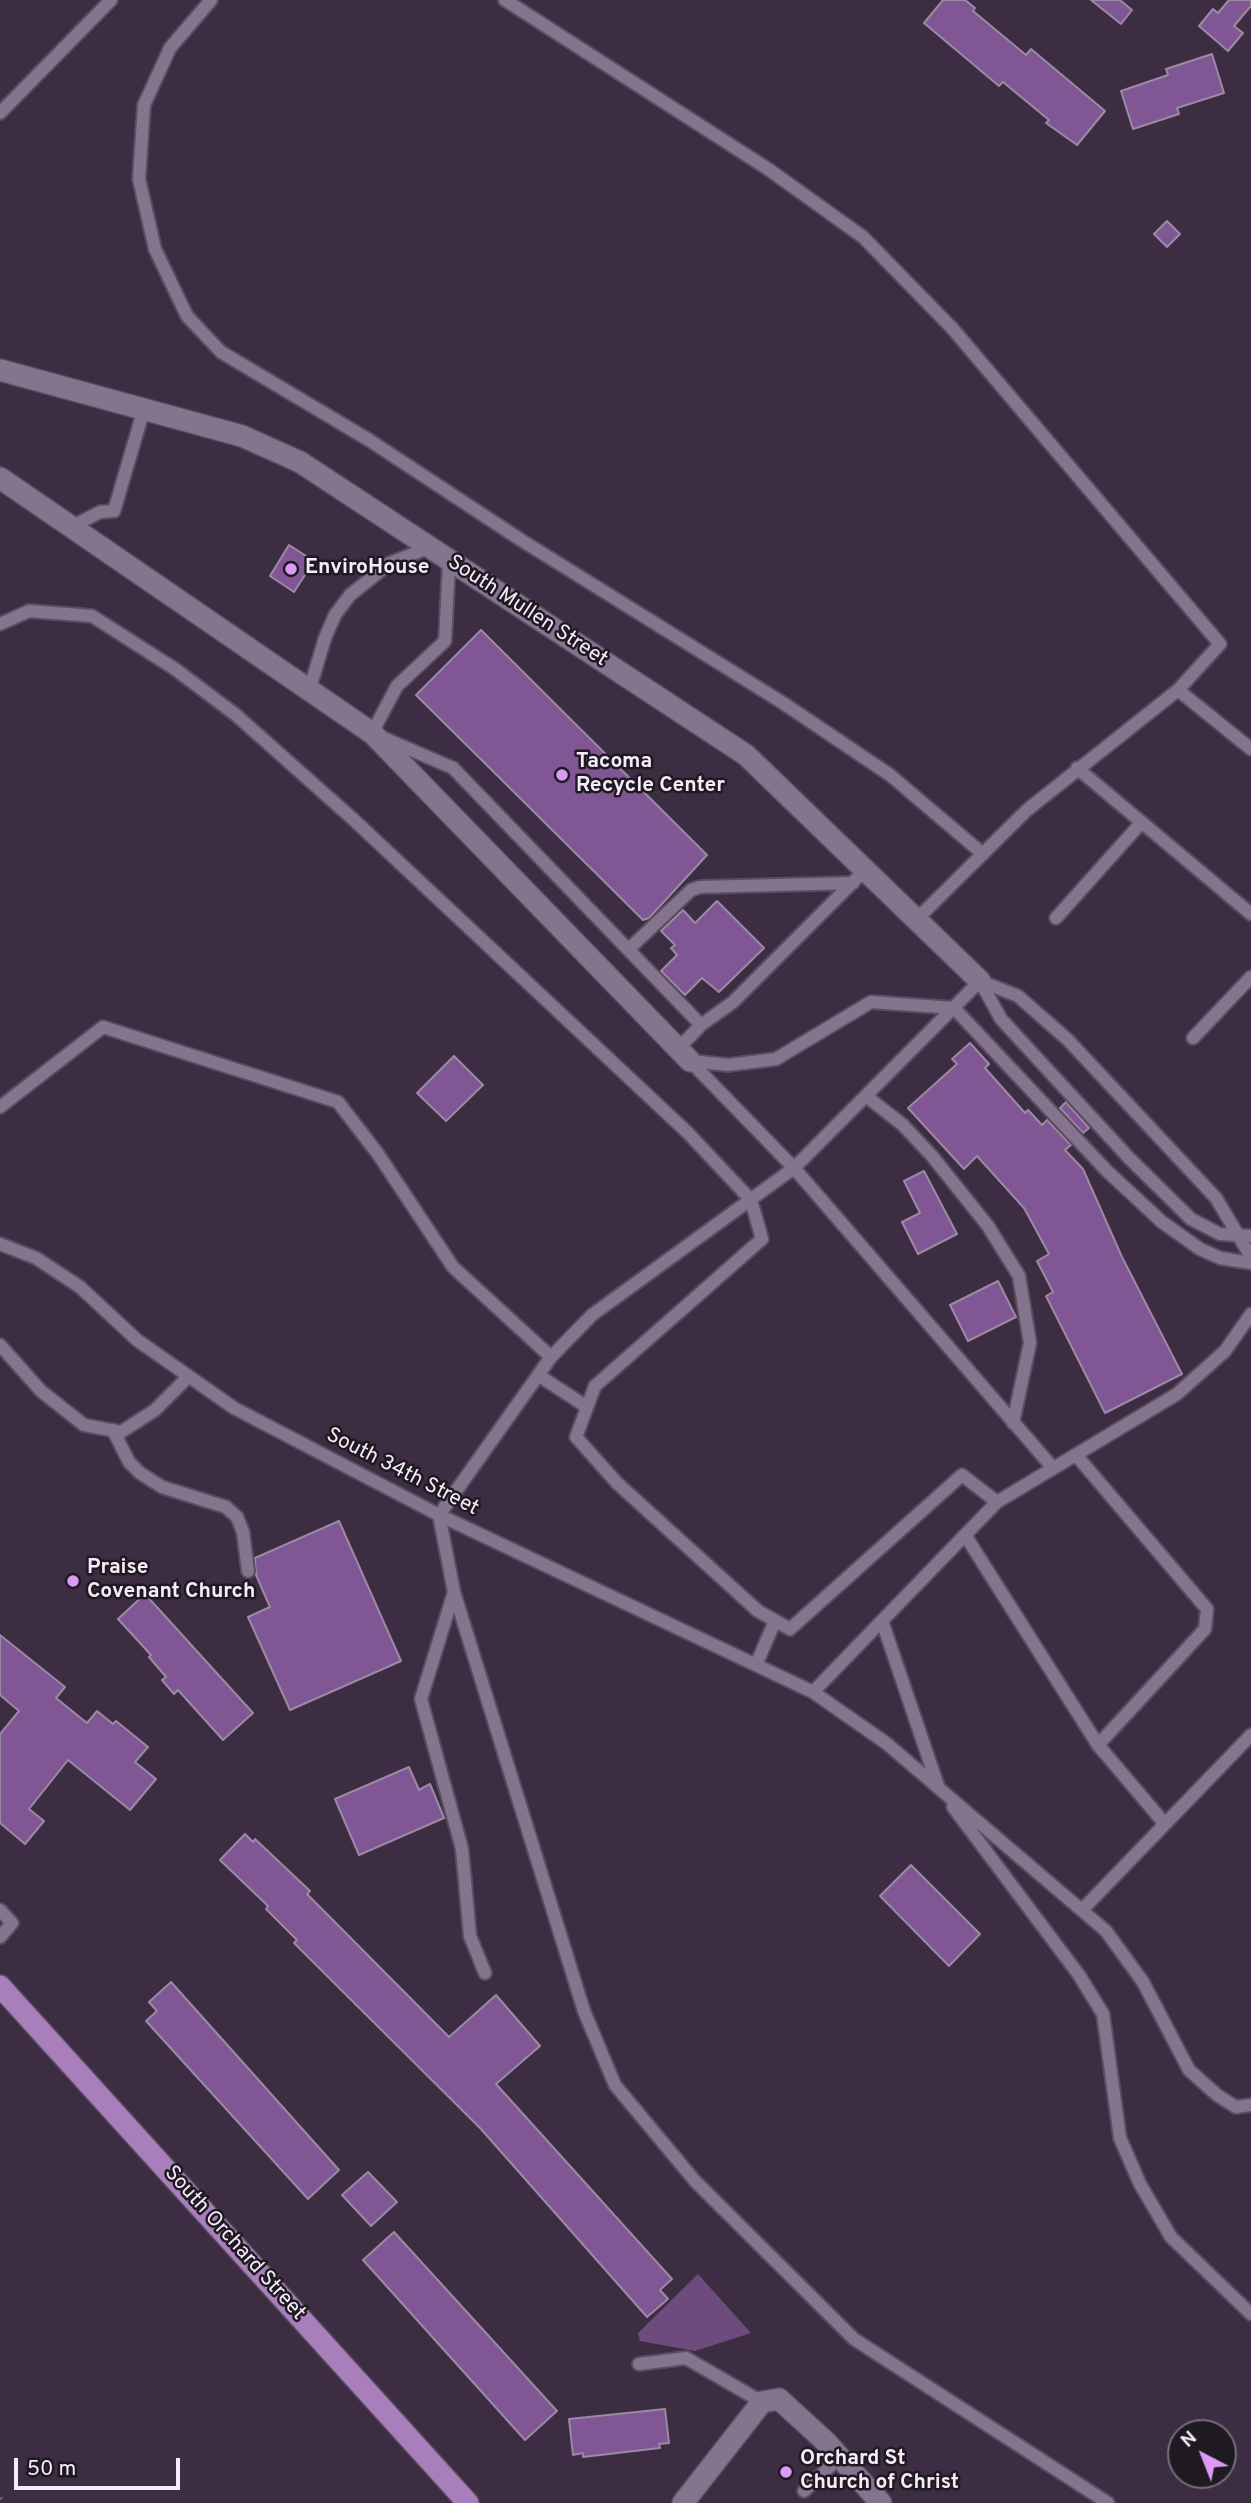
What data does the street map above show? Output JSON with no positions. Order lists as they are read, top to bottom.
{
  "streets": {
    "main road": ["South Orchard Street"],
    "street": ["South Mullen Street"],
    "lane": ["South 34th Street"]
  },
  "places": [
    "EnviroHouse",
    "Tacoma Recycle Center",
    "Praise Covenant Church",
    "Orchard St Church of Christ"
  ],
  "scale_bar": "50 m",
  "north": "top left"
}
